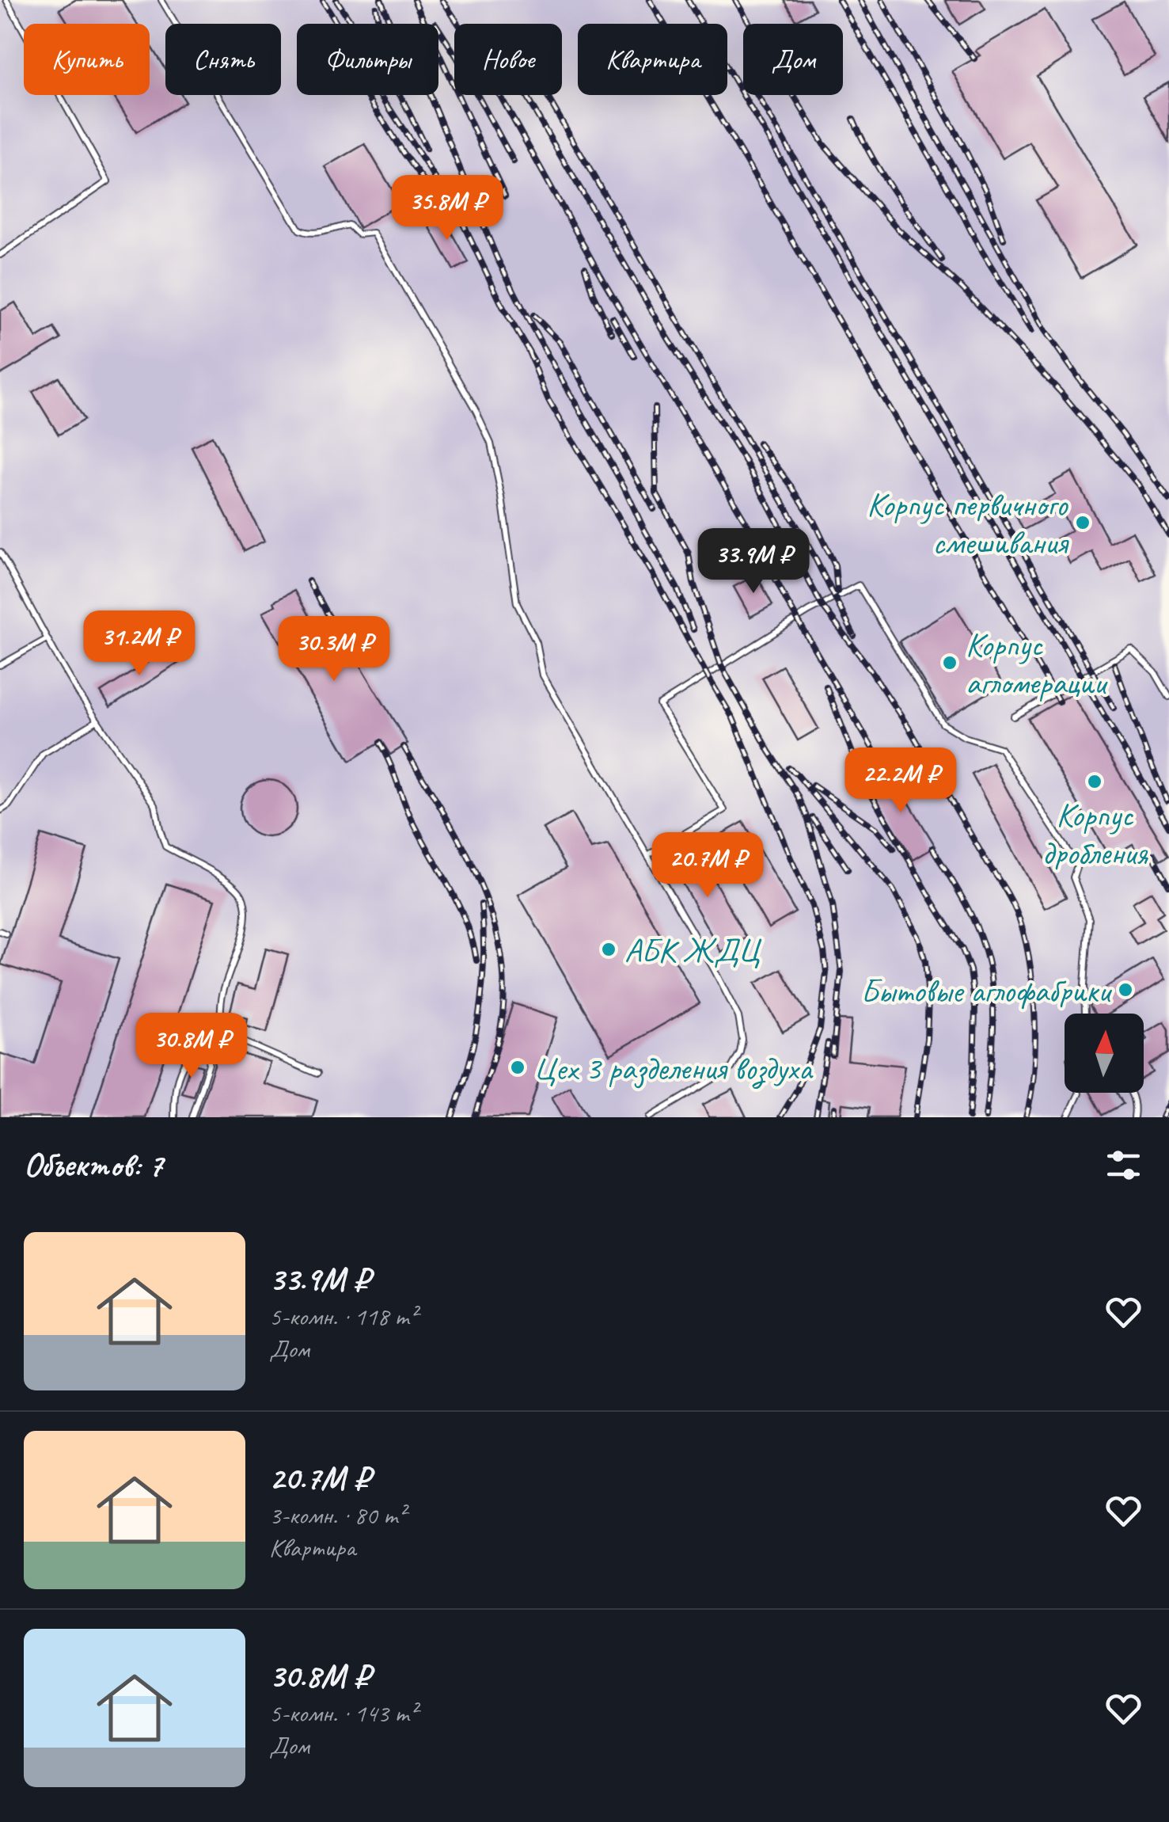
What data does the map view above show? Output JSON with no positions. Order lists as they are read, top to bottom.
{
  "places": [
    "Корпус первичного смешивания",
    "Корпус агломерации",
    "Корпус дробления",
    "АБК ЖДЦ",
    "Бытовые аглофабрики",
    "Цех 3 разделения воздуха"
  ],
  "north": "top",
  "page": {
    "chip": [
      "Купить",
      "Снять",
      "Фильтры",
      "Новое",
      "Квартира",
      "Дом"
    ],
    "price": [
      "35.8M ₽",
      "33.9M ₽",
      "31.2M ₽",
      "30.3M ₽",
      "22.2M ₽",
      "20.7M ₽",
      "30.8M ₽"
    ],
    "heading": "Объектов: 7",
    "list": [
      {
        "name": "33.9M ₽",
        "note": "5-комн. · 118 m² · Дом"
      },
      {
        "name": "20.7M ₽",
        "note": "3-комн. · 80 m² · Квартира"
      },
      {
        "name": "30.8M ₽",
        "note": "5-комн. · 143 m² · Дом"
      }
    ]
  }
}
